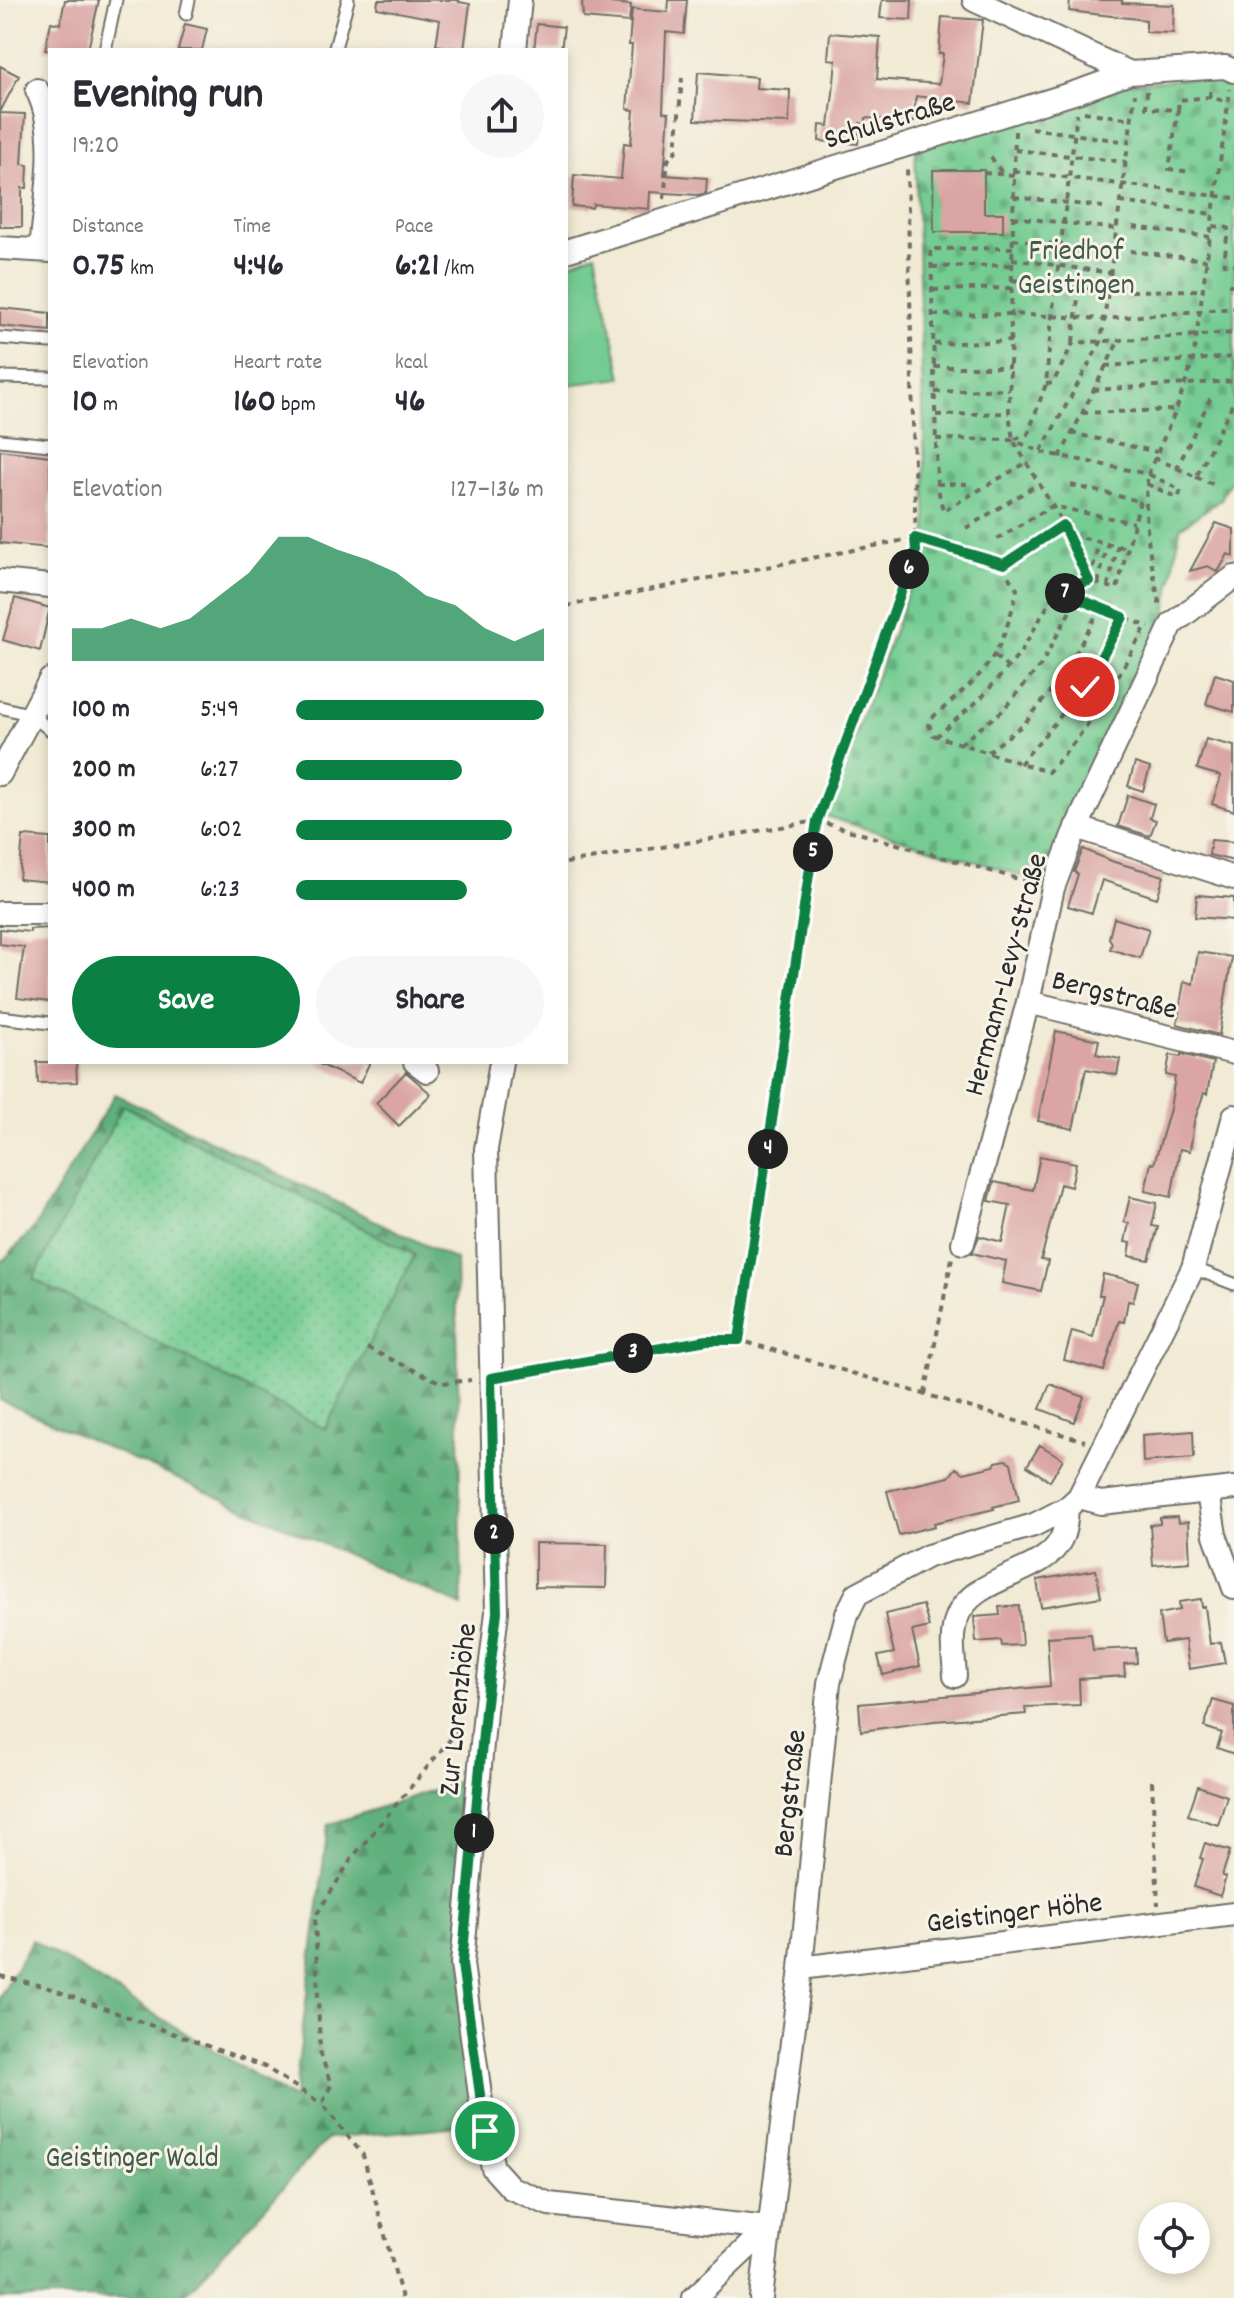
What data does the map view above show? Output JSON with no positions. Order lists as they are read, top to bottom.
{
  "streets": {
    "street": [
      "Schulstraße",
      "Hermann-Levy-Straße",
      "Bergstraße",
      "Zur Lorenzhöhe",
      "Geistinger Höhe"
    ]
  },
  "crossings": [
    ["Hermann-Levy-Straße", "Bergstraße"],
    ["Bergstraße", "Zur Lorenzhöhe"],
    ["Bergstraße", "Geistinger Höhe"]
  ],
  "parks": ["Friedhof Geistingen", "Geistinger Wald"],
  "page": {
    "heading": ["Evening run", "19:20"],
    "stats": [
      ["Distance", "0.75 km"],
      ["Time", "4:46"],
      ["Pace", "6:21 /km"],
      ["Elevation", "10 m"],
      ["Heart rate", "160 bpm"],
      ["kcal", "46"]
    ],
    "chart": ["Elevation", "127–136 m"],
    "pins": [
      "6",
      "7",
      "5",
      "4",
      "3",
      "2",
      "1"
    ],
    "list": [
      {
        "name": "100 m",
        "note": "5:49"
      },
      {
        "name": "200 m",
        "note": "6:27"
      },
      {
        "name": "300 m",
        "note": "6:02"
      },
      {
        "name": "400 m",
        "note": "6:23"
      }
    ],
    "buttons": ["Save", "Share"]
  }
}
